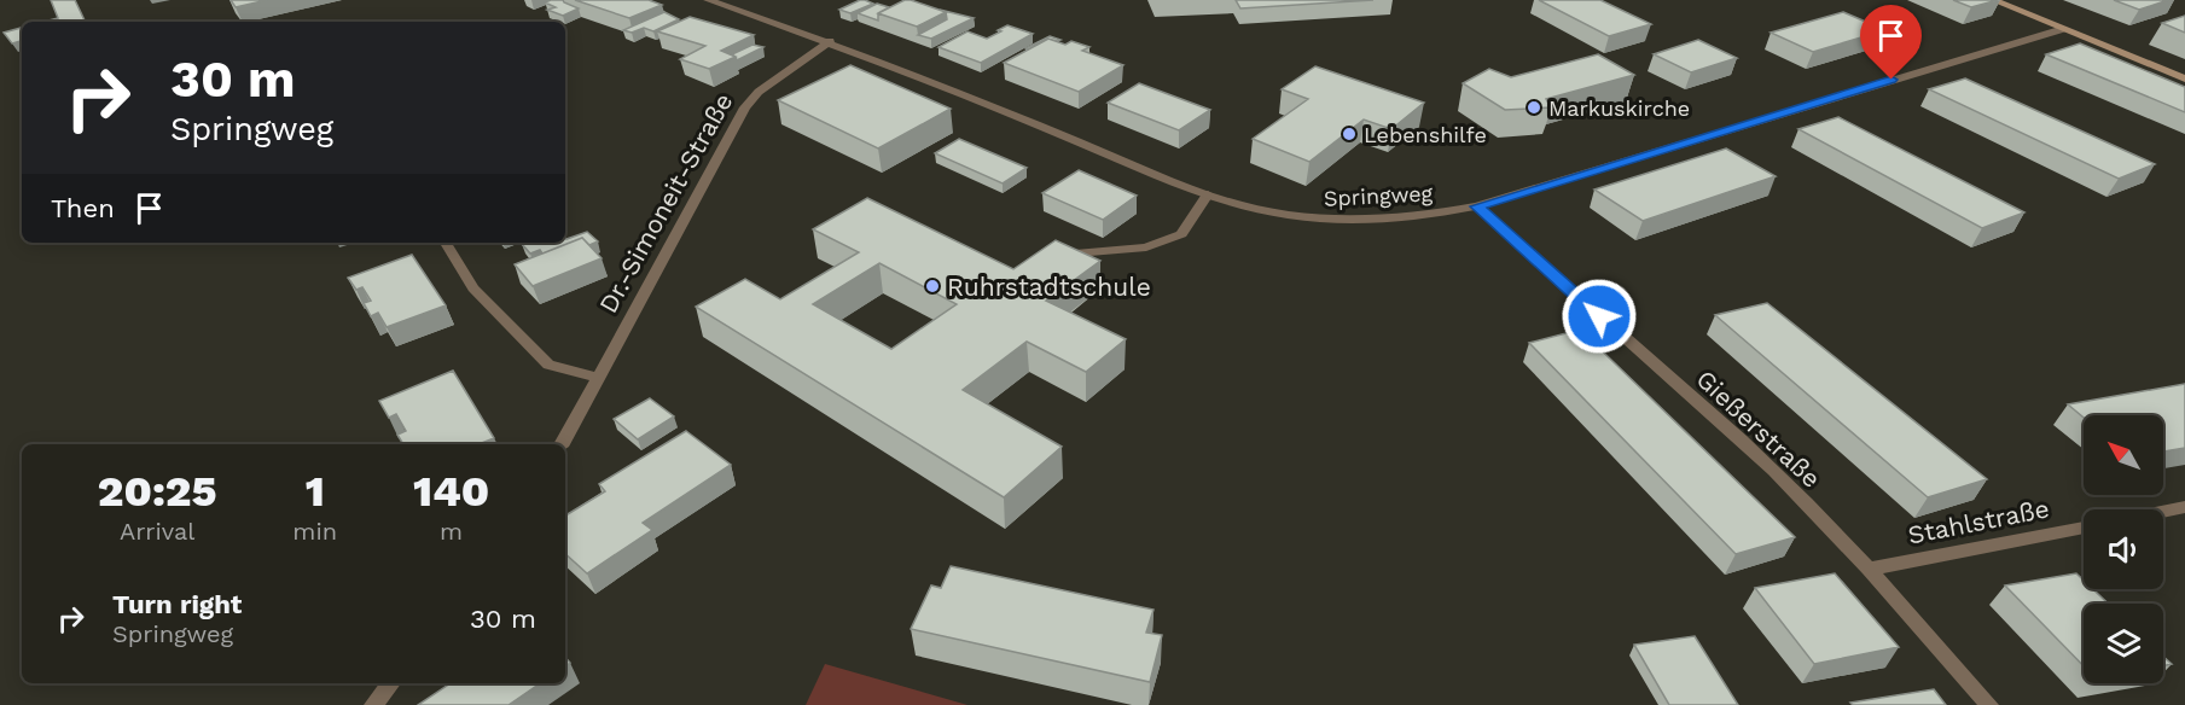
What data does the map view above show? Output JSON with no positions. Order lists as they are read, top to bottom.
{
  "streets": {
    "street": [
      "Springweg",
      "Dr.-Simoneit-Straße",
      "Gießerstraße",
      "Stahlstraße"
    ]
  },
  "crossings": [
    ["Springweg", "Dr.-Simoneit-Straße"],
    ["Springweg", "Gießerstraße"],
    ["Gießerstraße", "Stahlstraße"]
  ],
  "places": ["Markuskirche", "Lebenshilfe", "Ruhrstadtschule"],
  "north": "top left",
  "page": {
    "turn": ["30 m", "Springweg"],
    "then": "Then",
    "eta": [
      "20:25",
      "Arrival",
      "1",
      "min",
      "140",
      "m"
    ],
    "list": [
      {
        "name": "Turn right",
        "note": "Springweg",
        "value": "30 m"
      }
    ]
  }
}
